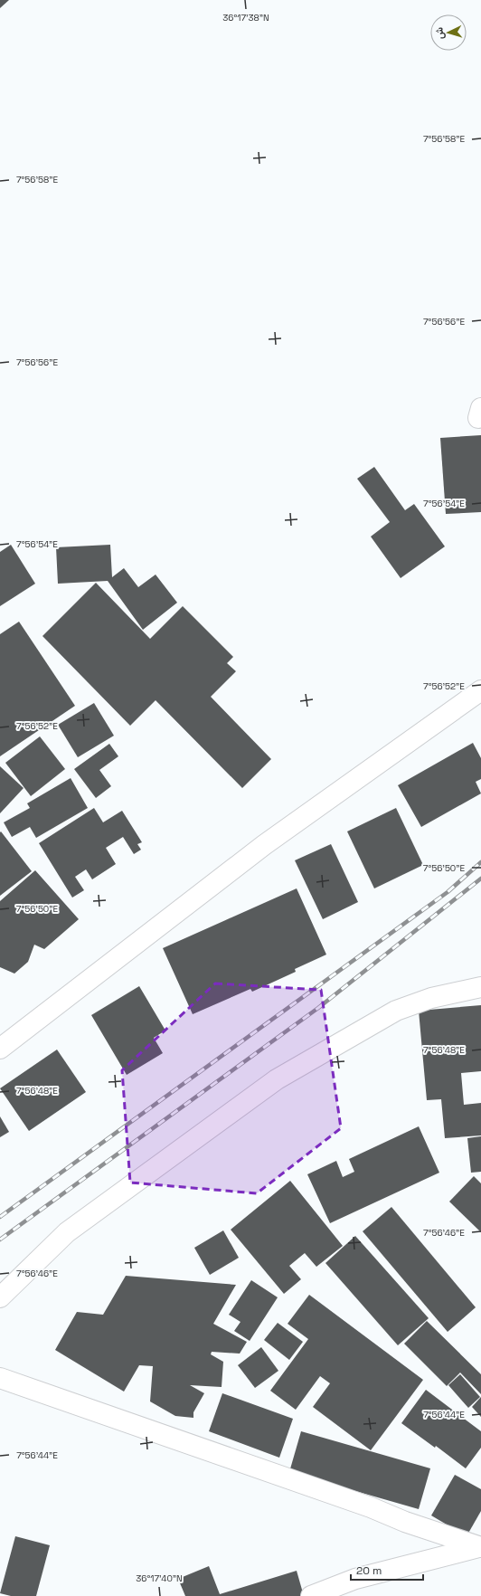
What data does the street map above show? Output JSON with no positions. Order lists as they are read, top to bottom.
{
  "scale_bar": "20 m",
  "north": "left",
  "coordinates": [
    "36°17'38\"N",
    "7°56'58\"E",
    "7°56'56\"E",
    "7°56'54\"E",
    "7°56'52\"E",
    "7°56'50\"E",
    "7°56'48\"E",
    "7°56'46\"E",
    "7°56'44\"E",
    "36°17'40\"N"
  ]
}
